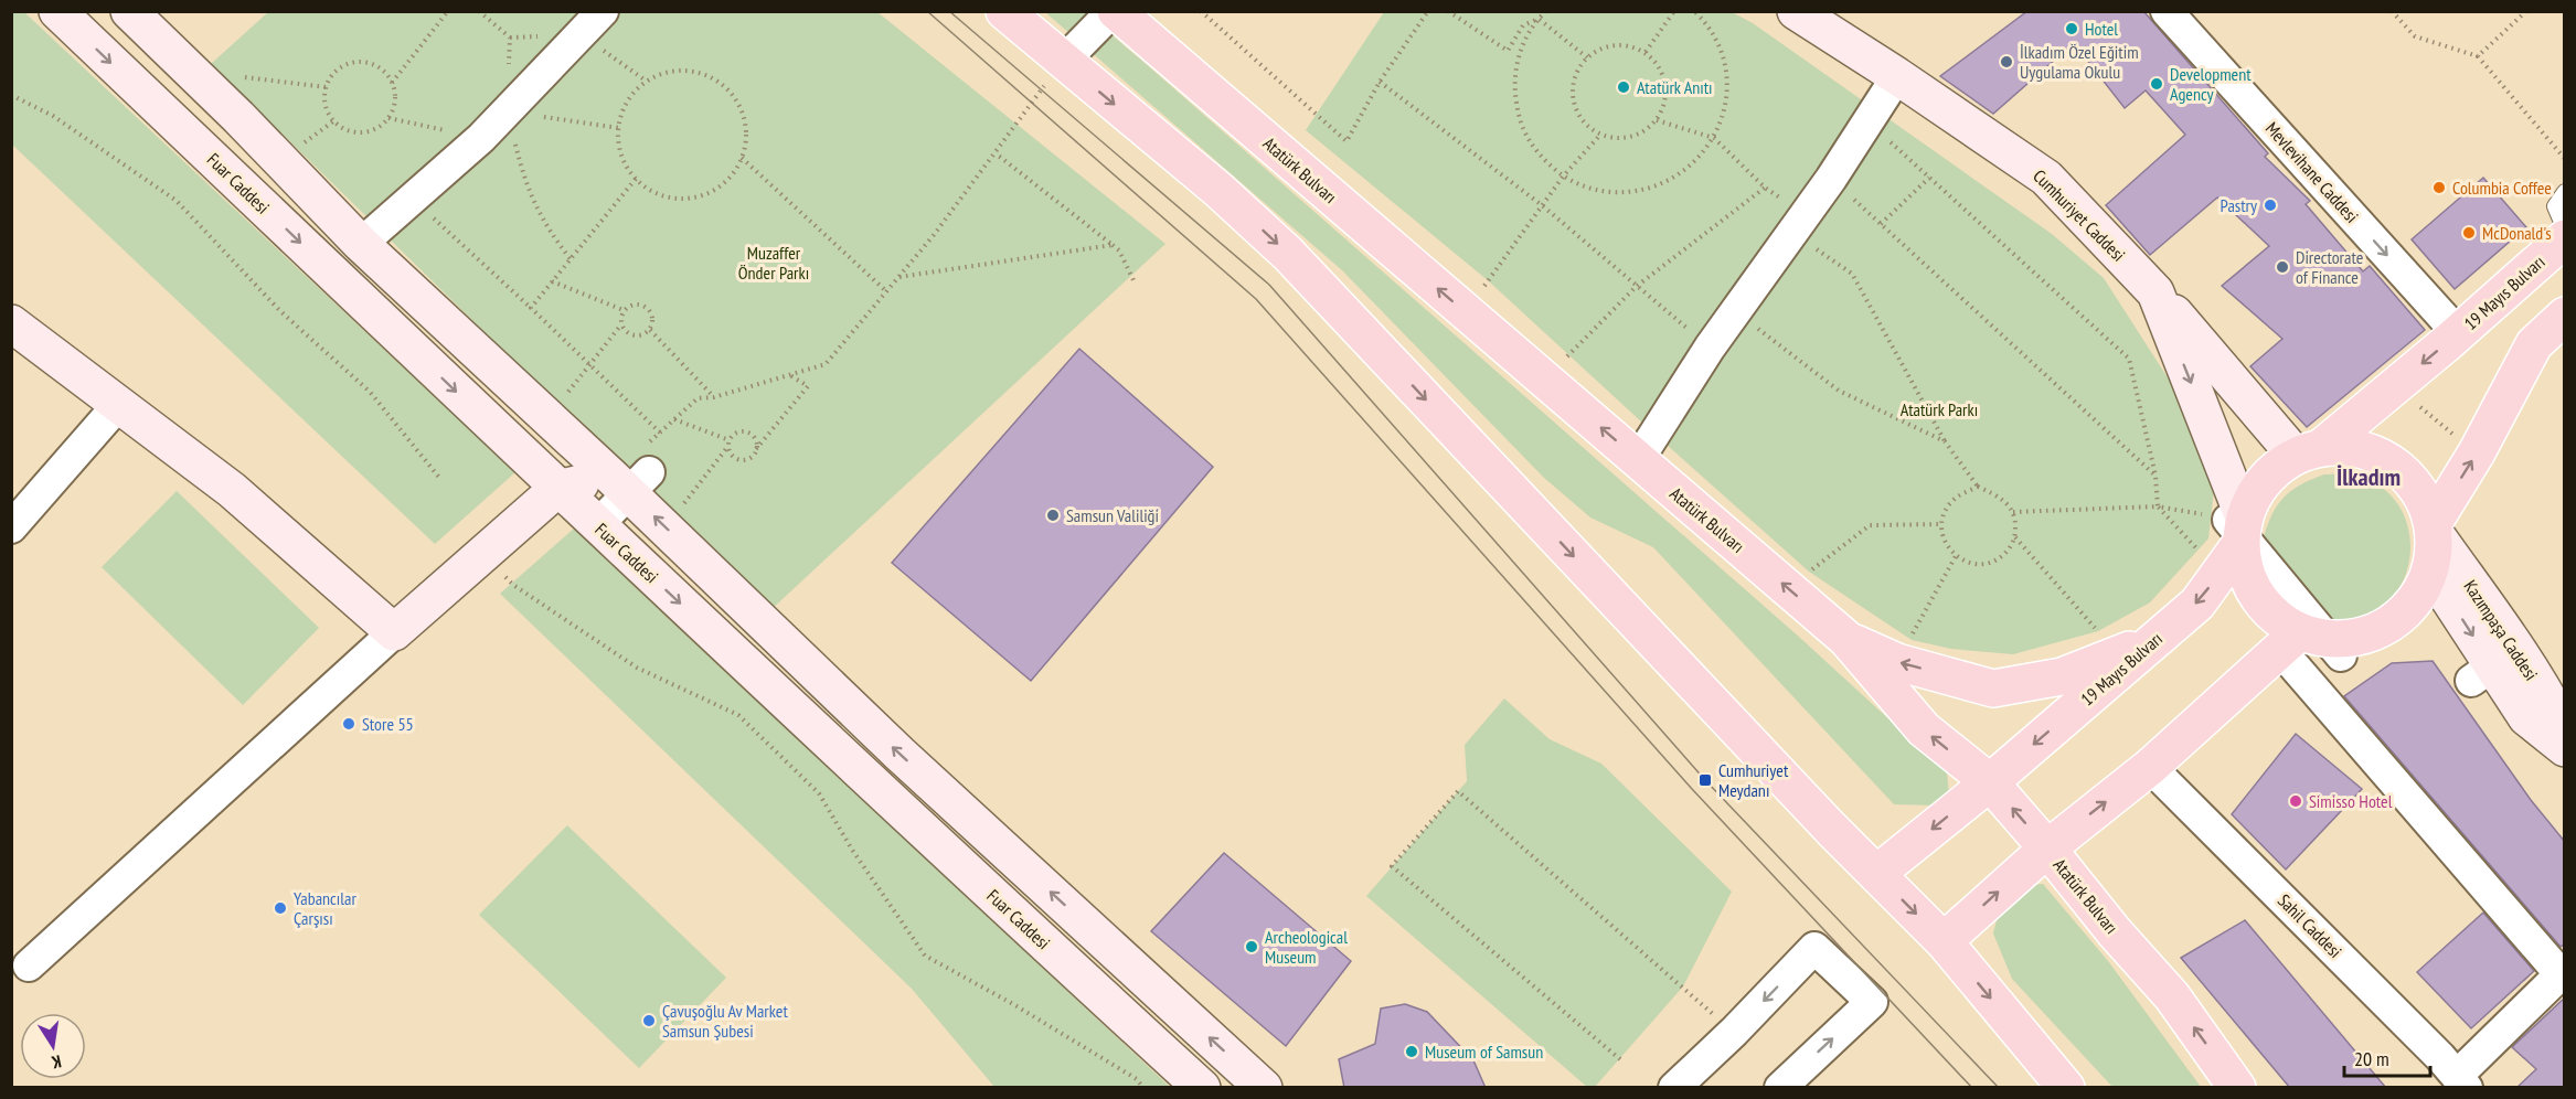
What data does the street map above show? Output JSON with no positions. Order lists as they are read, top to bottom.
{
  "streets": {
    "main road": [
      "Atatürk Bulvarı",
      "Fuar Caddesi",
      "Cumhuriyet Caddesi",
      "19 Mayıs Bulvarı",
      "Kazımpaşa Caddesi"
    ],
    "street": ["Mevlevihane Caddesi", "Sahil Caddesi"]
  },
  "crossings": [
    ["Atatürk Bulvarı", "19 Mayıs Bulvarı"],
    ["Mevlevihane Caddesi", "19 Mayıs Bulvarı"],
    ["Cumhuriyet Caddesi", "19 Mayıs Bulvarı"],
    ["Cumhuriyet Caddesi", "Kazımpaşa Caddesi"],
    ["19 Mayıs Bulvarı", "Kazımpaşa Caddesi"]
  ],
  "one_way": ["Mevlevihane Caddesi"],
  "districts": ["İlkadım"],
  "parks": ["Muzaffer Önder Parkı", "Atatürk Parkı"],
  "places": {
    "other": [
      "Hotel",
      "İlkadım Özel Eğitim Uygulama Okulu",
      "Development Agency",
      "Atatürk Anıtı",
      "Columbia Coffee",
      "Pastry",
      "McDonald's",
      "Directorate of Finance",
      "Samsun Valiliği",
      "Store 55",
      "Simisso Hotel",
      "Yabancılar Çarşısı",
      "Archeological Museum",
      "Çavuşoğlu Av Market Samsun Şubesi",
      "Museum of Samsun"
    ],
    "transit": ["Cumhuriyet Meydanı"]
  },
  "scale_bar": "20 m",
  "north": "bottom"
}
